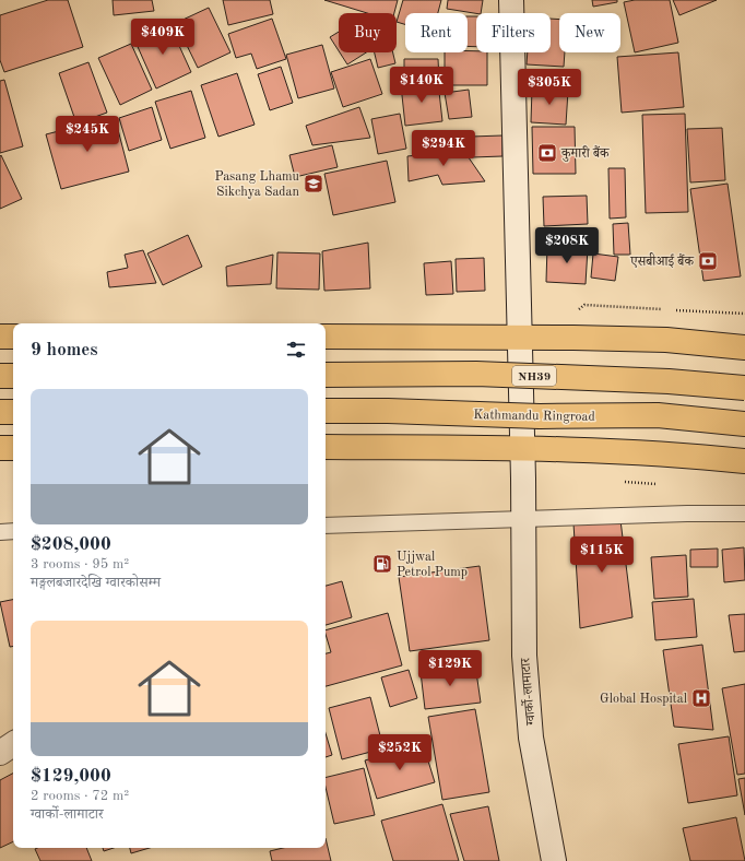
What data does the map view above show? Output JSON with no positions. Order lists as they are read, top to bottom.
{
  "streets": {
    "main road": ["NH39", "Kathmandu Ringroad", "ग्वार्को-लामाटार"]
  },
  "places": {
    "bank": ["कुमारी बैंक", "एसबीआई बैंक"],
    "school or university": ["Pasang Lhamu Sikchya Sadan"],
    "fuel station": ["Ujjwal Petrol Pump"],
    "hospital": ["Global Hospital"]
  },
  "page": {
    "chip": [
      "Buy",
      "Rent",
      "Filters",
      "New"
    ],
    "price": [
      "$409K",
      "$140K",
      "$305K",
      "$245K",
      "$294K",
      "$208K",
      "$115K",
      "$129K",
      "$252K"
    ],
    "heading": "9 homes",
    "list": [
      {
        "name": "$208,000",
        "note": "3 rooms · 95 m² · मङ्गलबजारदेखि ग्वारकोसम्म"
      },
      {
        "name": "$129,000",
        "note": "2 rooms · 72 m² · ग्वार्को-लामाटार"
      }
    ]
  }
}
